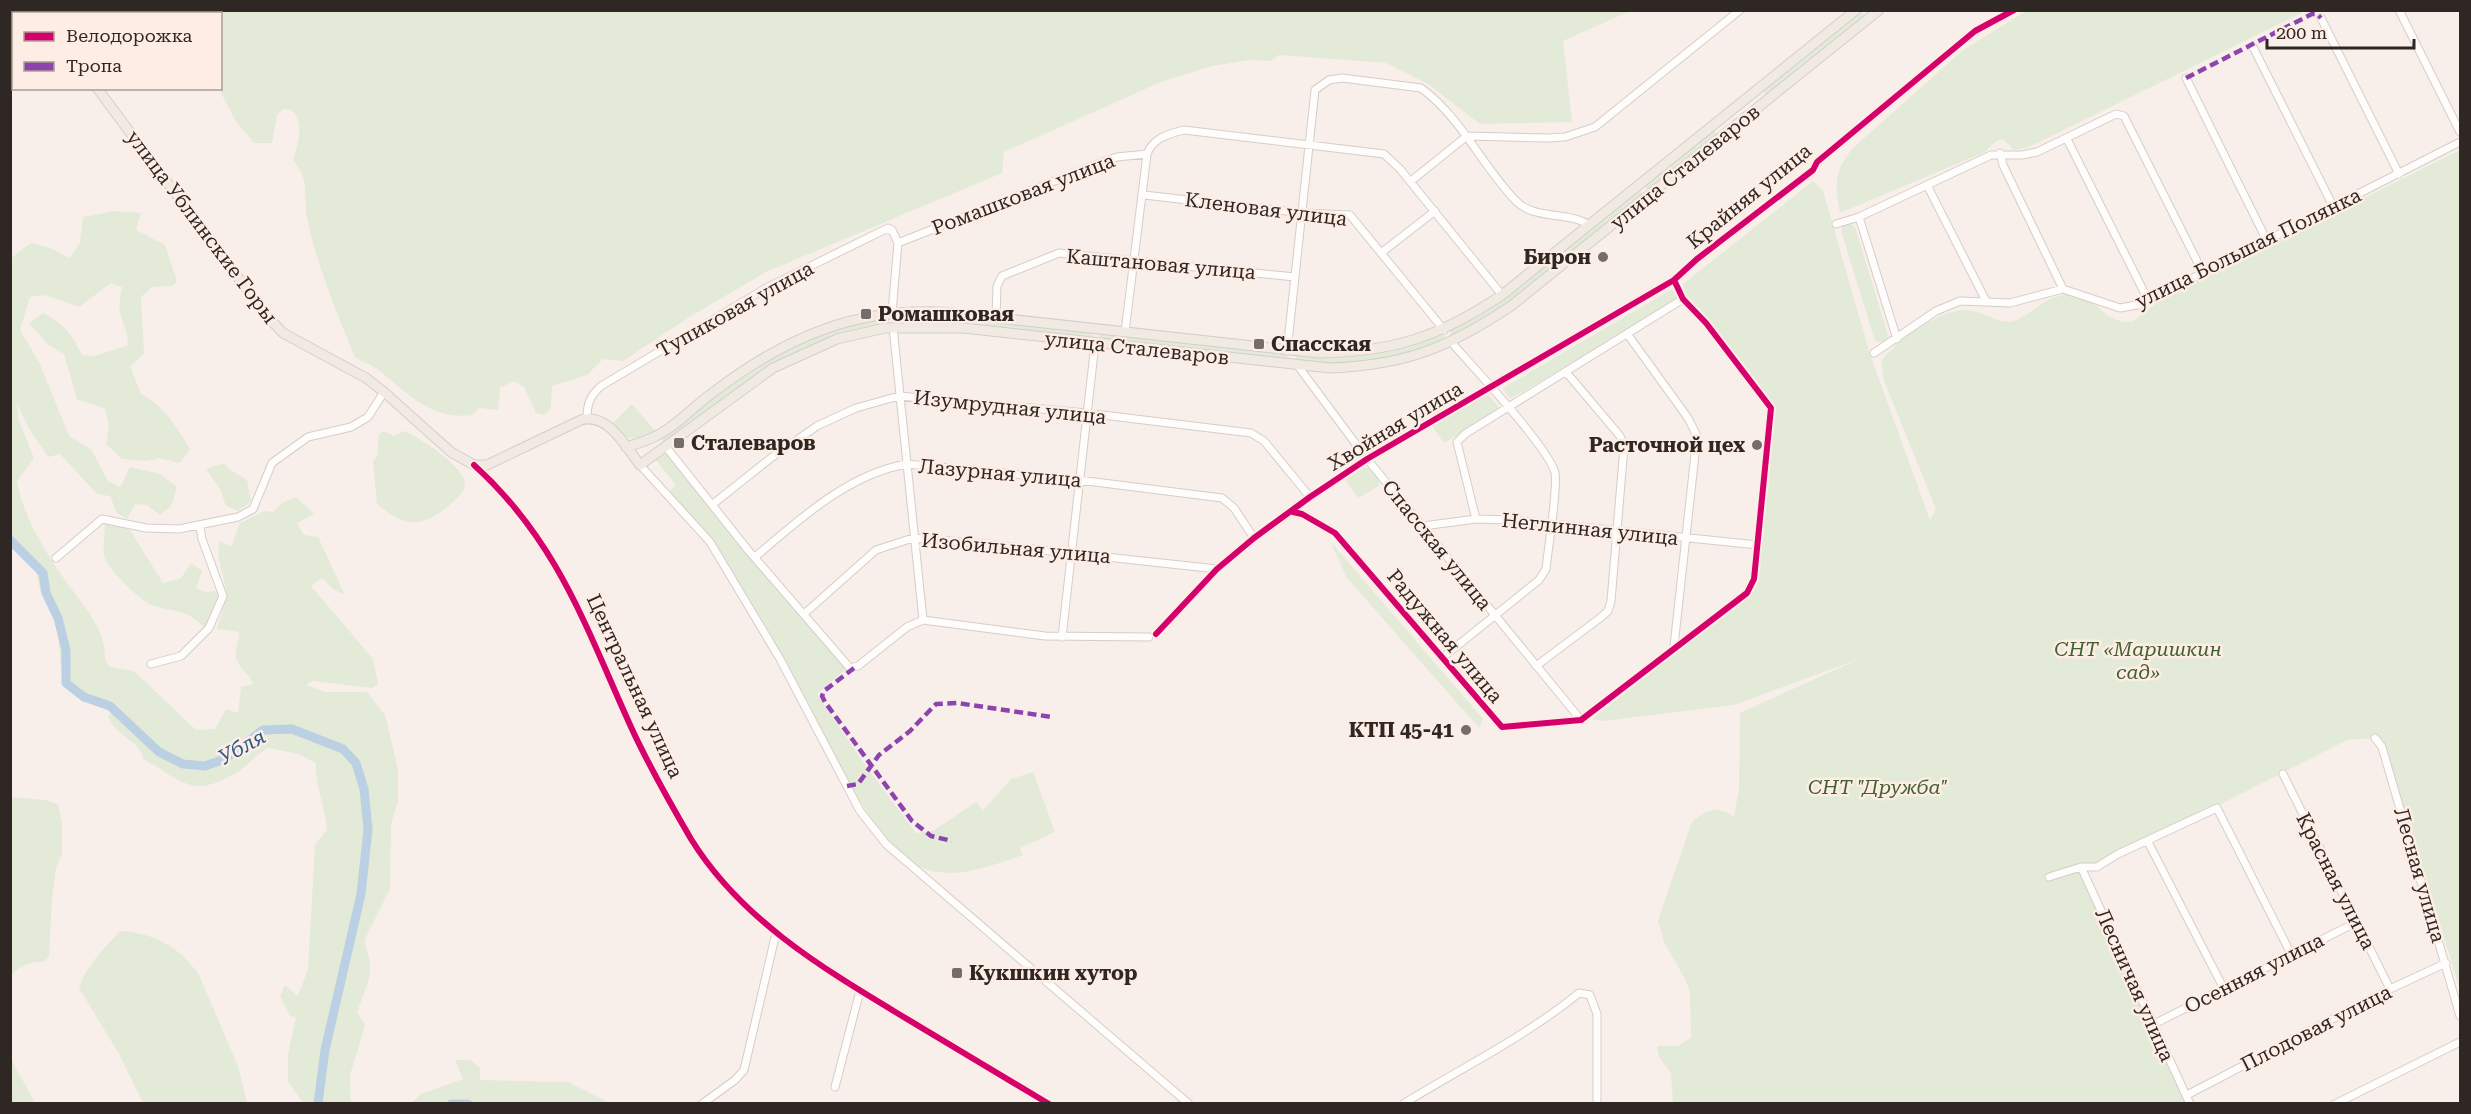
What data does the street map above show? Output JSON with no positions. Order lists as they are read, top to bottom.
{
  "streets": {
    "main road": ["улица Сталеваров", "улица Ублинские Горы"],
    "street": [
      "Ромашковая улица",
      "Крайняя улица",
      "Кленовая улица",
      "улица Большая Полянка",
      "Каштановая улица",
      "Тупиковая улица",
      "Изумрудная улица",
      "Хвойная улица",
      "Лазурная улица",
      "Неглинная улица",
      "Спасская улица",
      "Изобильная улица",
      "Радужная улица",
      "Центральная улица",
      "Лесная улица",
      "Красная улица",
      "Осенняя улица",
      "Лесничая улица",
      "Плодовая улица"
    ]
  },
  "crossings": [
    ["улица Сталеваров", "Кленовая улица"],
    ["улица Сталеваров", "Каштановая улица"],
    ["улица Сталеваров", "Спасская улица"],
    ["Ромашковая улица", "Тупиковая улица"],
    ["Крайняя улица", "Хвойная улица"],
    ["улица Ублинские Горы", "Центральная улица"],
    ["Изумрудная улица", "Хвойная улица"],
    ["Хвойная улица", "Лазурная улица"],
    ["Хвойная улица", "Спасская улица"],
    ["Хвойная улица", "Изобильная улица"],
    ["Хвойная улица", "Радужная улица"],
    ["Неглинная улица", "Спасская улица"],
    ["Спасская улица", "Радужная улица"],
    ["Лесная улица", "Плодовая улица"],
    ["Красная улица", "Осенняя улица"],
    ["Красная улица", "Плодовая улица"],
    ["Осенняя улица", "Лесничая улица"],
    ["Лесничая улица", "Плодовая улица"]
  ],
  "water": ["Убля"],
  "parks": ["СНТ «Маришкин сад»", "СНТ \"Дружба\""],
  "places": {
    "other": ["Бирон", "Расточной цех", "КТП 45-41"],
    "transit": [
      "Ромашковая",
      "Спасская",
      "Сталеваров",
      "Кукшкин хутор"
    ]
  },
  "legend": ["Велодорожка", "Тропа"],
  "scale_bar": "200 m"
}
